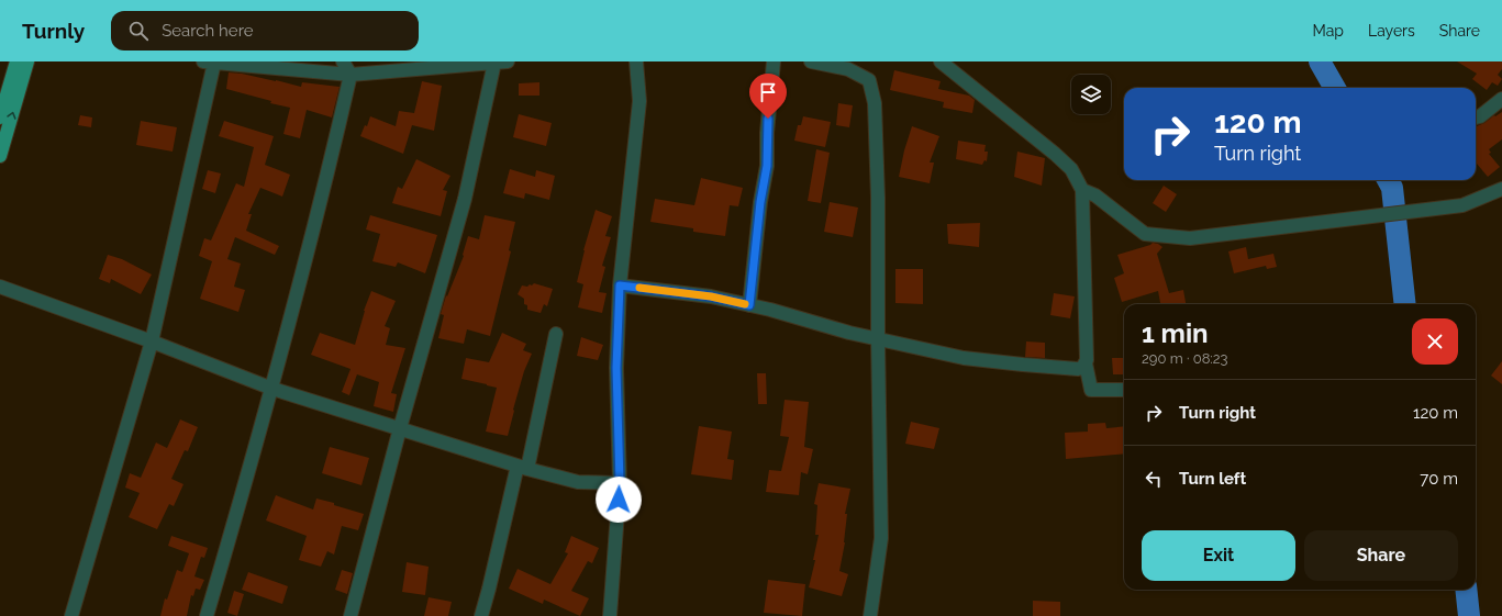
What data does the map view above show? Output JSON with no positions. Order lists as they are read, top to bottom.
{
  "page": {
    "header": "Turnly",
    "search": "Search here",
    "nav": ["Map", "Layers", "Share"],
    "turn": ["120 m", "Turn right"],
    "heading": ["1 min", "290 m · 08:23"],
    "list": [
      {
        "name": "Turn right",
        "value": "120 m"
      },
      {
        "name": "Turn left",
        "value": "70 m"
      }
    ],
    "buttons": ["Exit", "Share"]
  }
}
